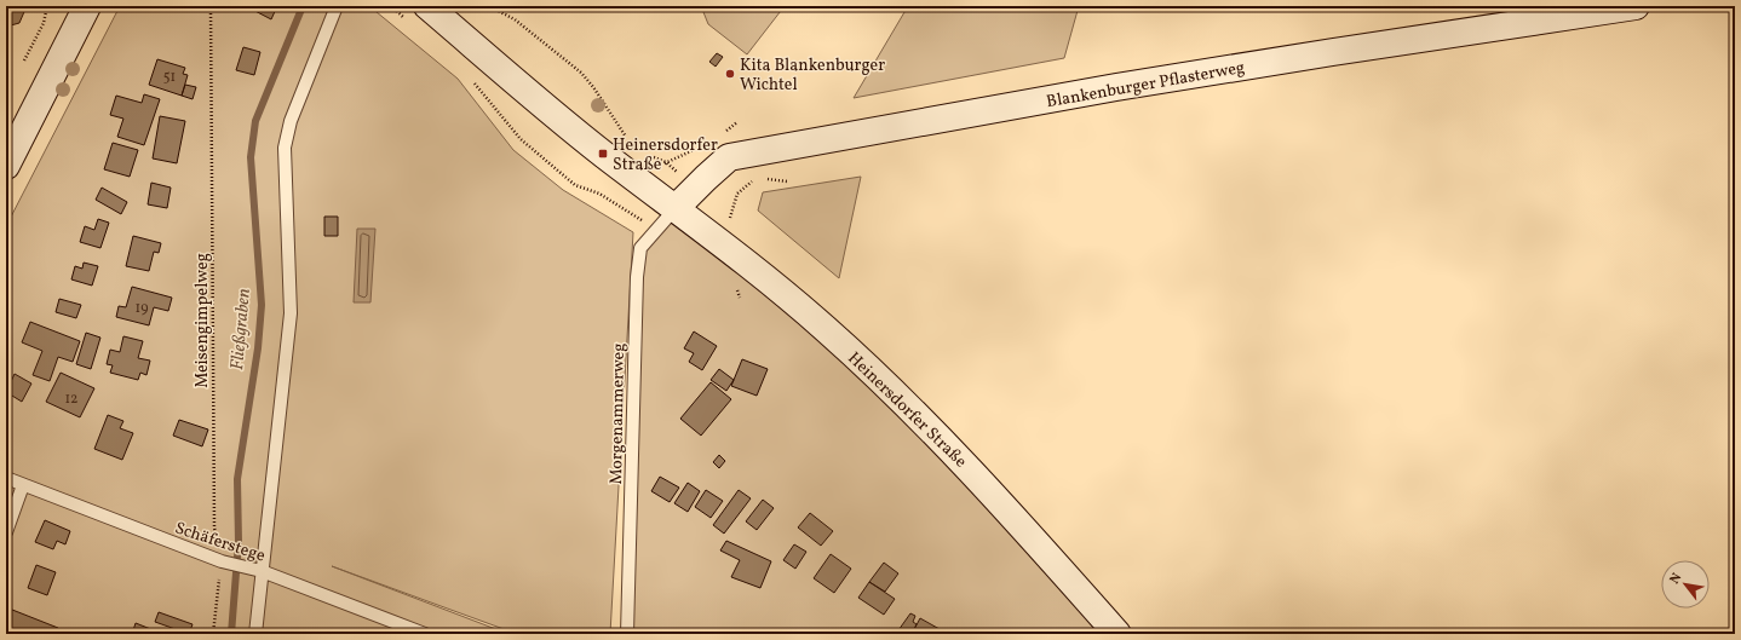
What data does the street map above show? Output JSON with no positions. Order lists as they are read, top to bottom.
{
  "streets": {
    "main road": ["Blankenburger Pflasterweg", "Heinersdorfer Straße"],
    "lane": ["Morgenammerweg", "Schäferstege"],
    "path": ["Meisengimpelweg"]
  },
  "crossings": [
    ["Blankenburger Pflasterweg", "Heinersdorfer Straße"],
    ["Blankenburger Pflasterweg", "Morgenammerweg"],
    ["Meisengimpelweg", "Schäferstege"],
    ["Heinersdorfer Straße", "Morgenammerweg"]
  ],
  "water": ["Fließgraben"],
  "places": {
    "other": ["Kita Blankenburger Wichtel"],
    "transit": ["Heinersdorfer Straße"]
  },
  "house_numbers": ["51", "19", "12"],
  "north": "top left"
}
